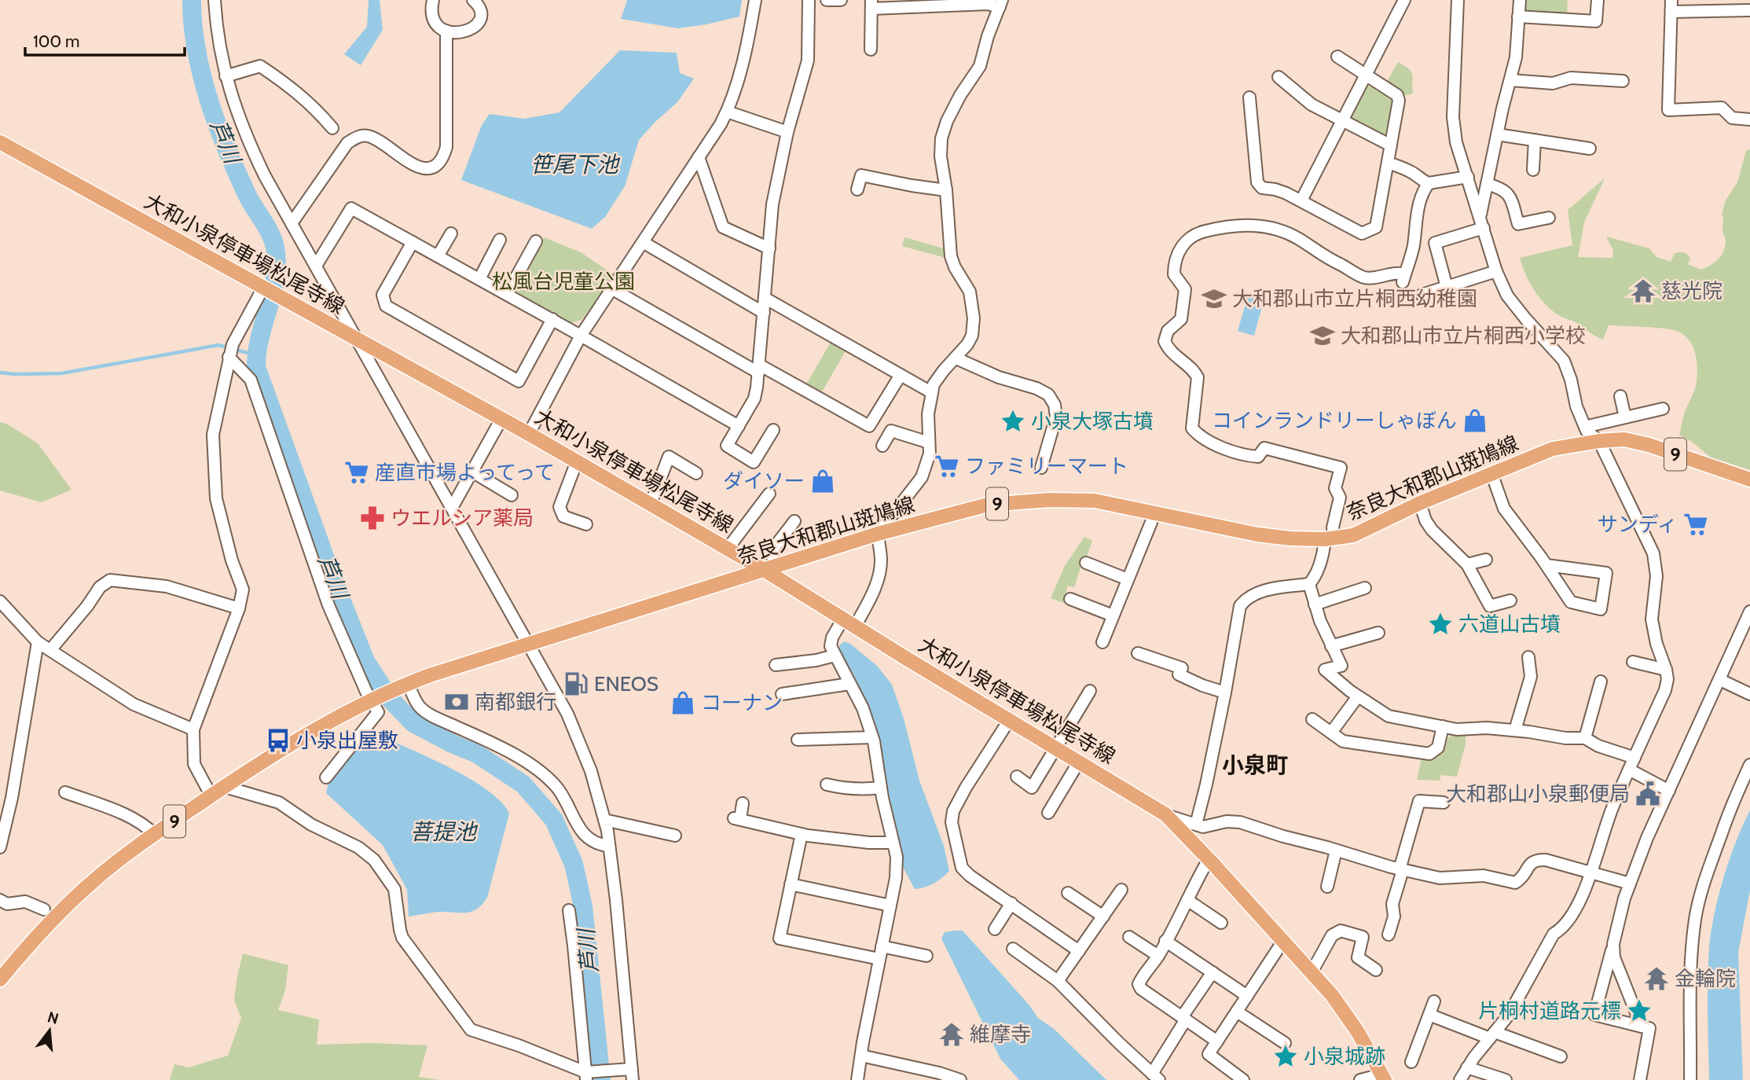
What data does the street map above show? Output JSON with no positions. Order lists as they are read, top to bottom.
{
  "streets": {
    "main road": ["大和小泉停車場松尾寺線", "9", "奈良大和郡山斑鳩線"]
  },
  "crossings": [
    ["大和小泉停車場松尾寺線", "奈良大和郡山斑鳩線"]
  ],
  "districts": ["小泉町"],
  "water": ["芦川", "笹尾下池", "菩提池"],
  "parks": ["松風台児童公園"],
  "places": {
    "temple": ["慈光院", "金輪院", "維摩寺"],
    "school or university": ["大和郡山市立片桐西幼稚園", "大和郡山市立片桐西小学校"],
    "shop": ["コインランドリーしゃぼん", "ダイソー", "コーナン"],
    "place": [
      "小泉大塚古墳",
      "六道山古墳",
      "片桐村道路元標",
      "小泉城跡"
    ],
    "supermarket": ["ファミリーマート", "産直市場よってって", "サンディ"],
    "pharmacy": ["ウエルシア薬局"],
    "fuel station": ["ENEOS"],
    "bank": ["南都銀行"],
    "bus stop": ["小泉出屋敷"],
    "public building": ["大和郡山小泉郵便局"]
  },
  "scale_bar": "100 m",
  "north": "top"
}
